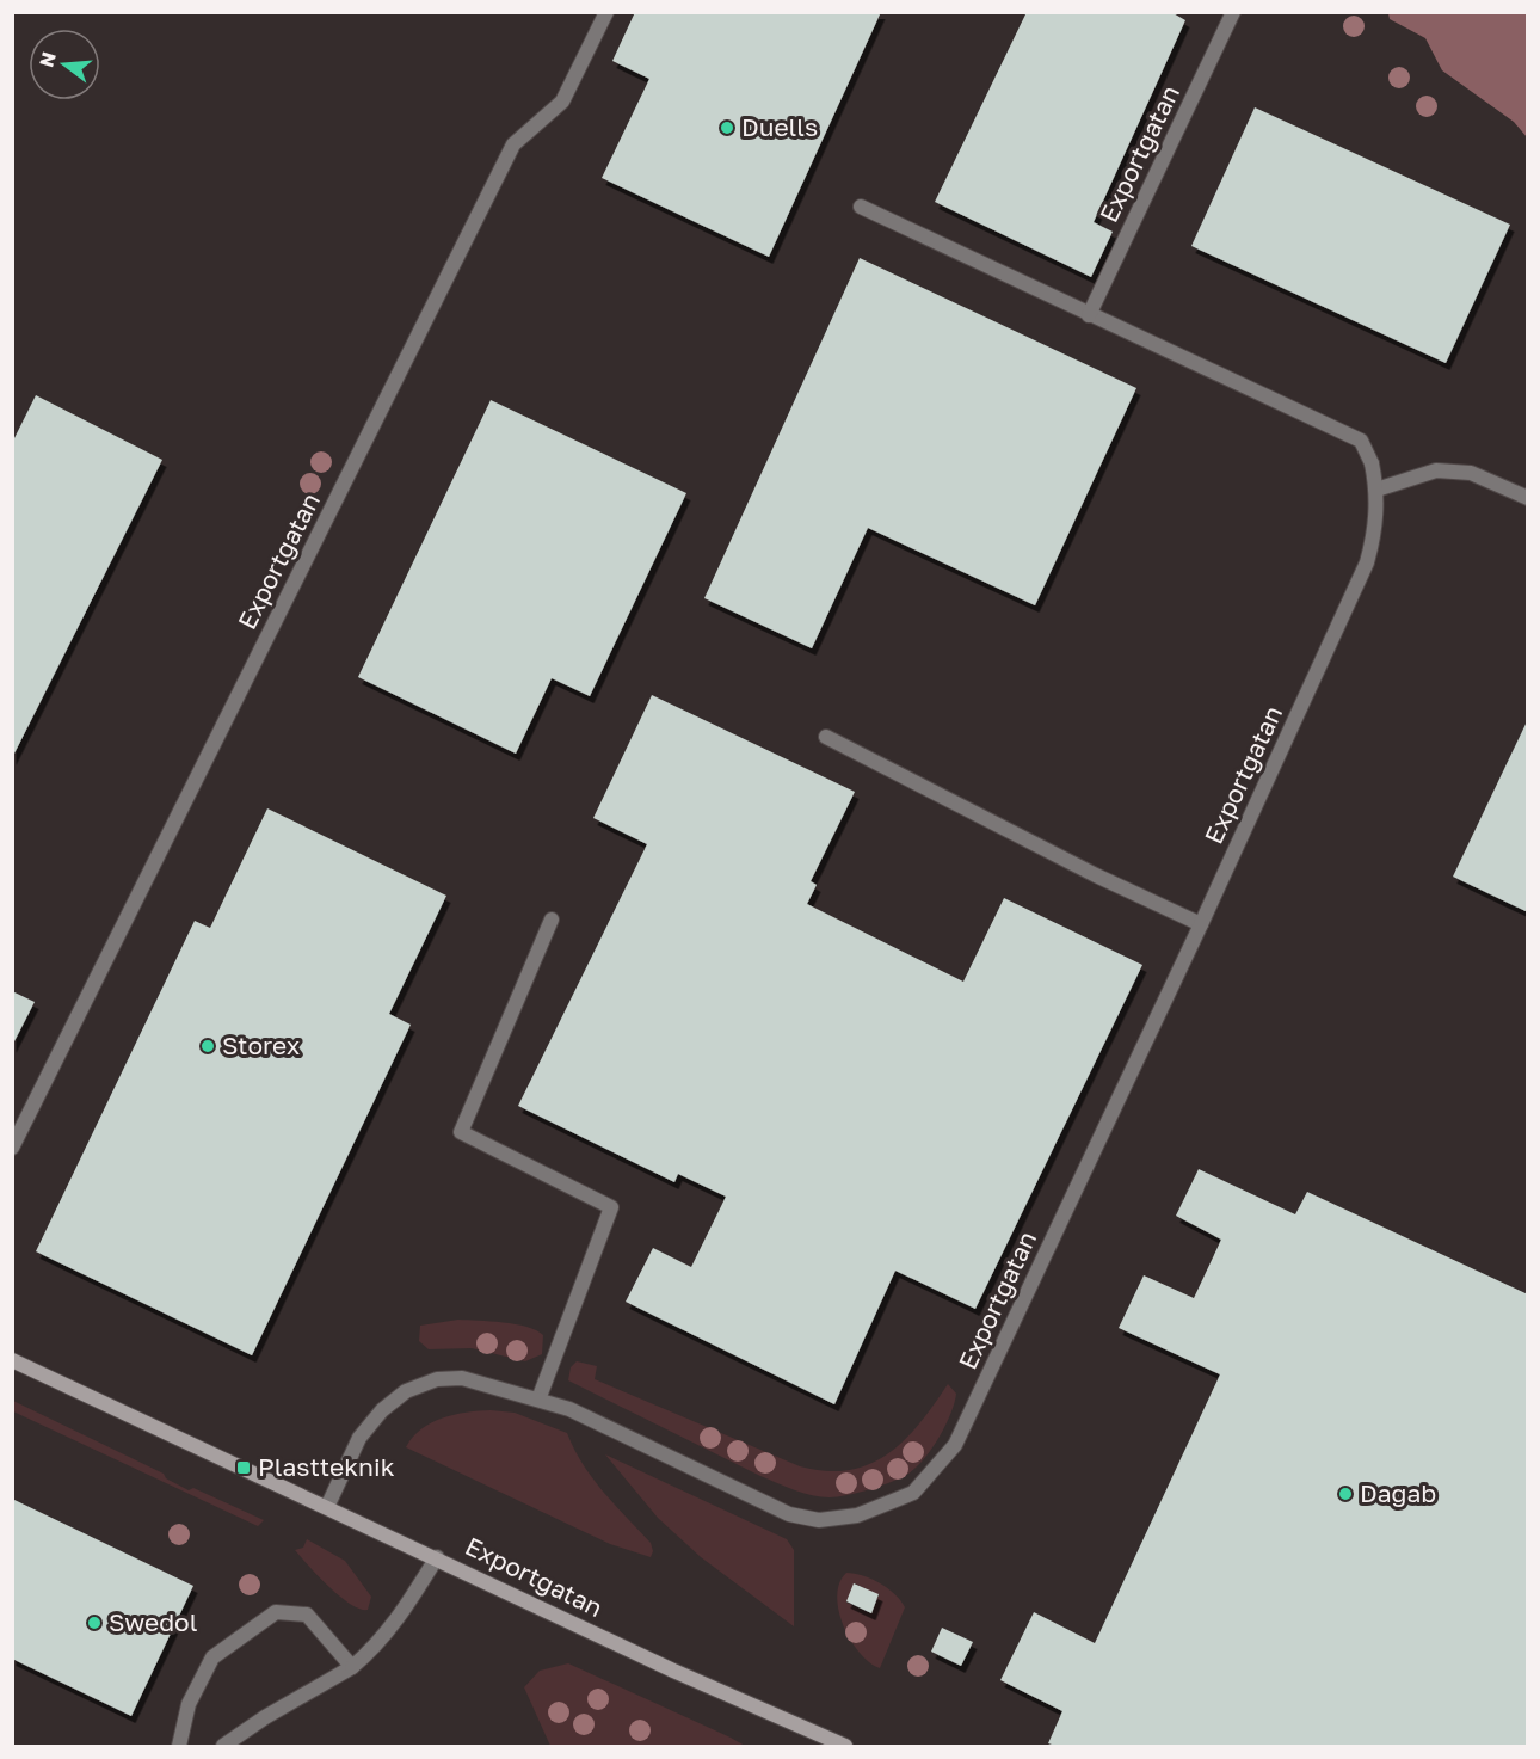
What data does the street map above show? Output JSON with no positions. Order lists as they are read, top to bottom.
{
  "streets": {
    "street": ["Exportgatan"]
  },
  "places": {
    "other": [
      "Duells",
      "Storex",
      "Dagab",
      "Swedol"
    ],
    "transit": ["Plastteknik"]
  },
  "north": "left"
}
